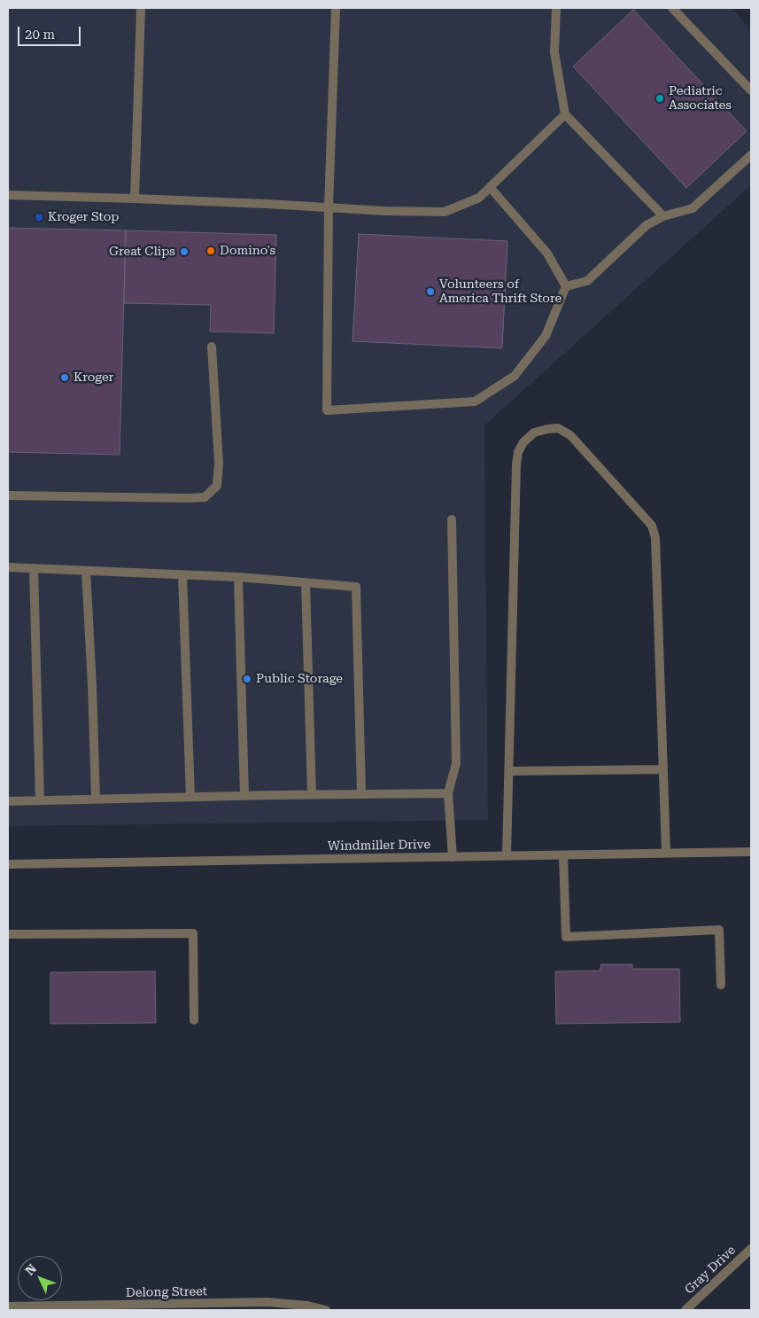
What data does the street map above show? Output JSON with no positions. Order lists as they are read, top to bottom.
{
  "streets": {
    "street": ["Windmiller Drive", "Gray Drive", "Delong Street"]
  },
  "places": [
    "Pediatric Associates",
    "Kroger Stop",
    "Domino's",
    "Great Clips",
    "Volunteers of America Thrift Store",
    "Kroger",
    "Public Storage"
  ],
  "scale_bar": "20 m",
  "north": "top left"
}
